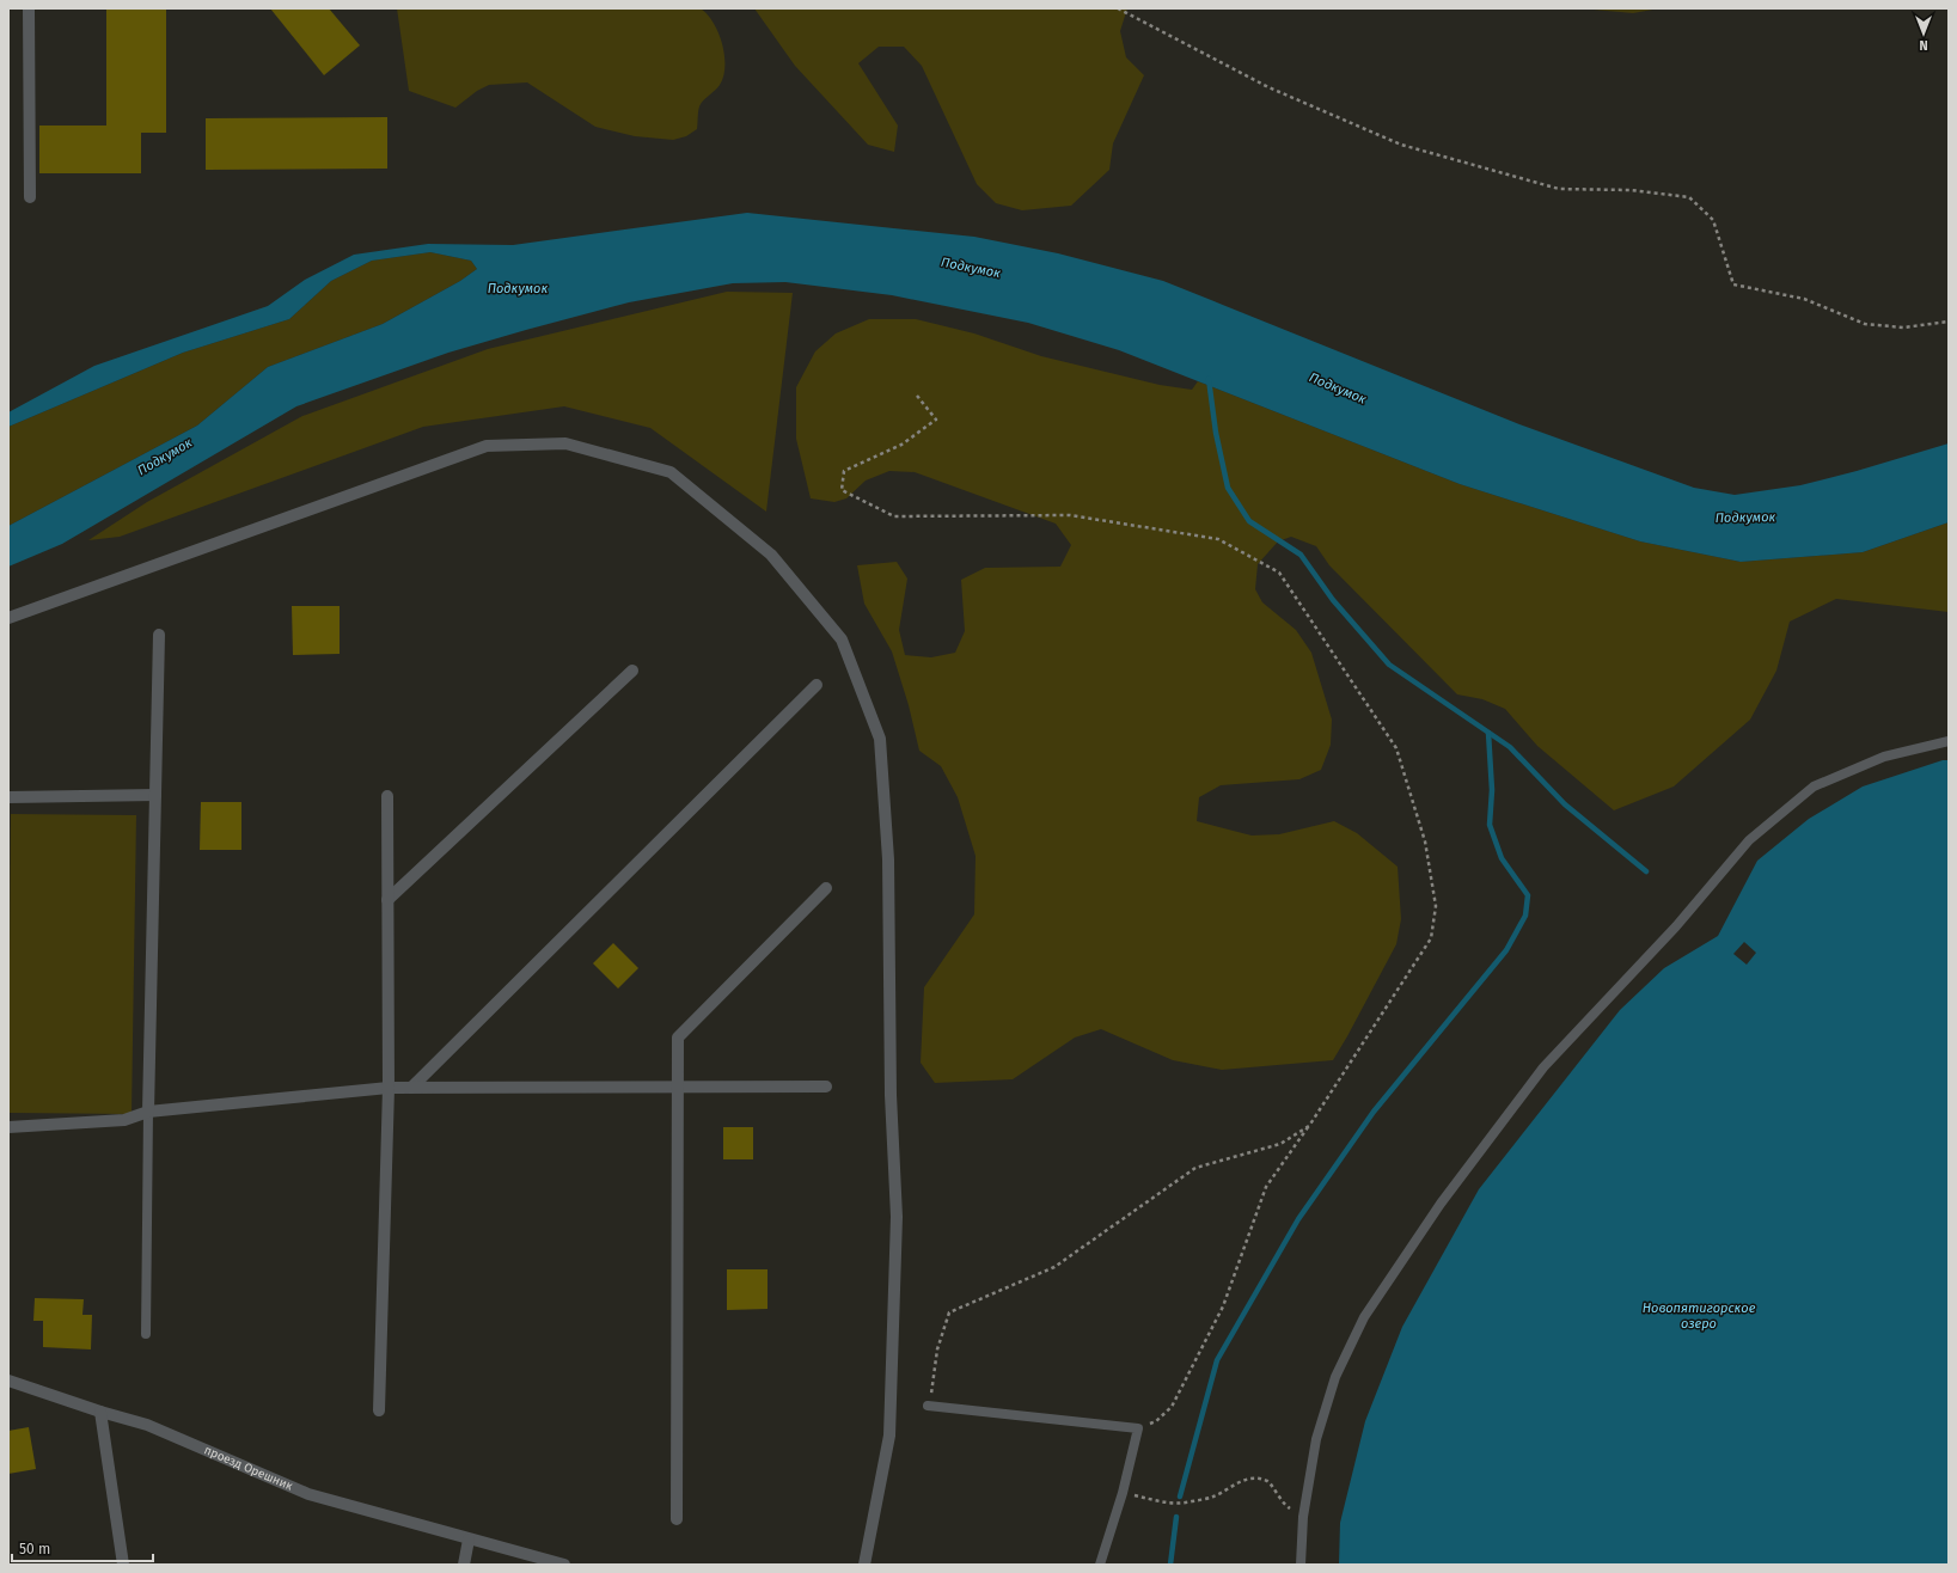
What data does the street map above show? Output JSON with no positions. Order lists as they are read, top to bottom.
{
  "streets": {
    "street": ["проезд Орешник"]
  },
  "water": ["Подкумок", "Новопятигорское озеро"],
  "scale_bar": "50 m",
  "north": "bottom"
}
